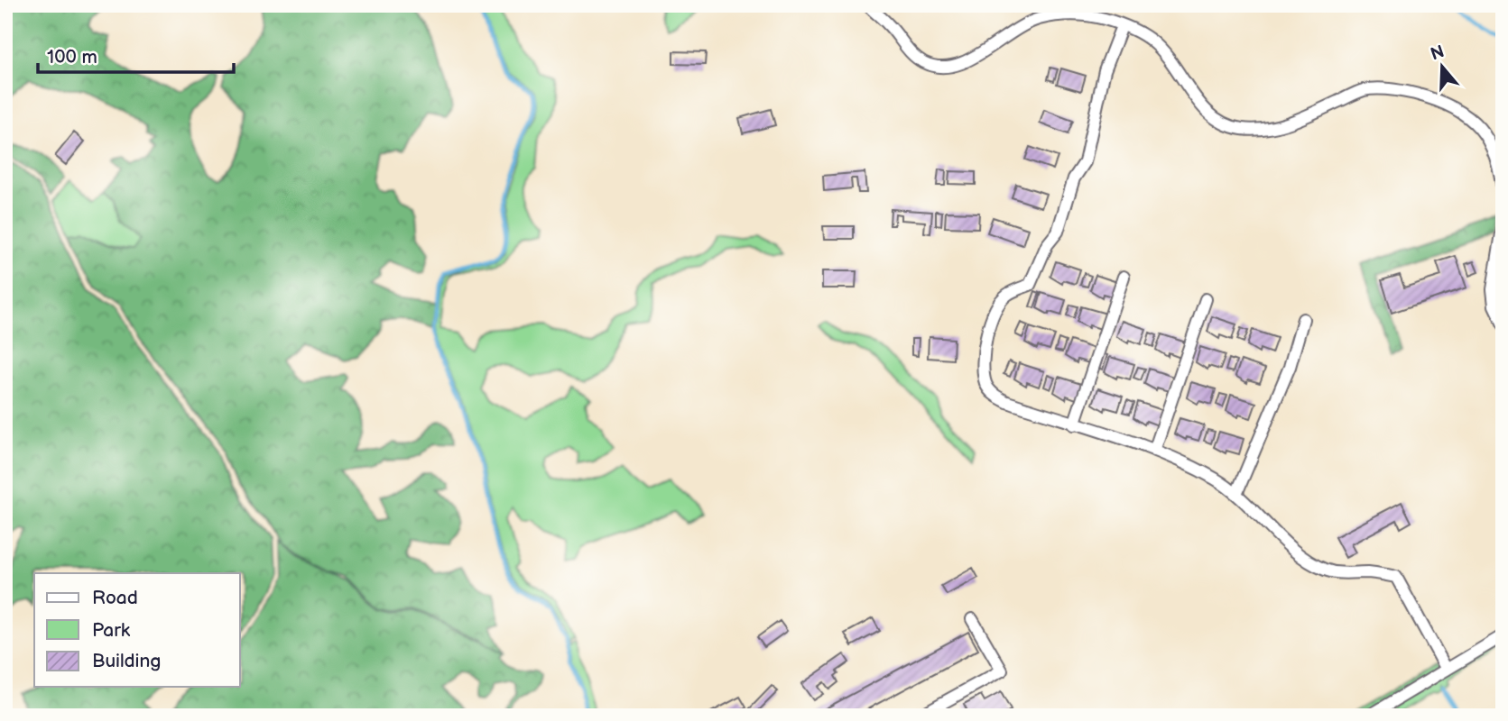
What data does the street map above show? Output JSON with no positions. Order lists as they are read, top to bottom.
{
  "legend": ["Road", "Park", "Building"],
  "scale_bar": "100 m",
  "north": "top"
}
